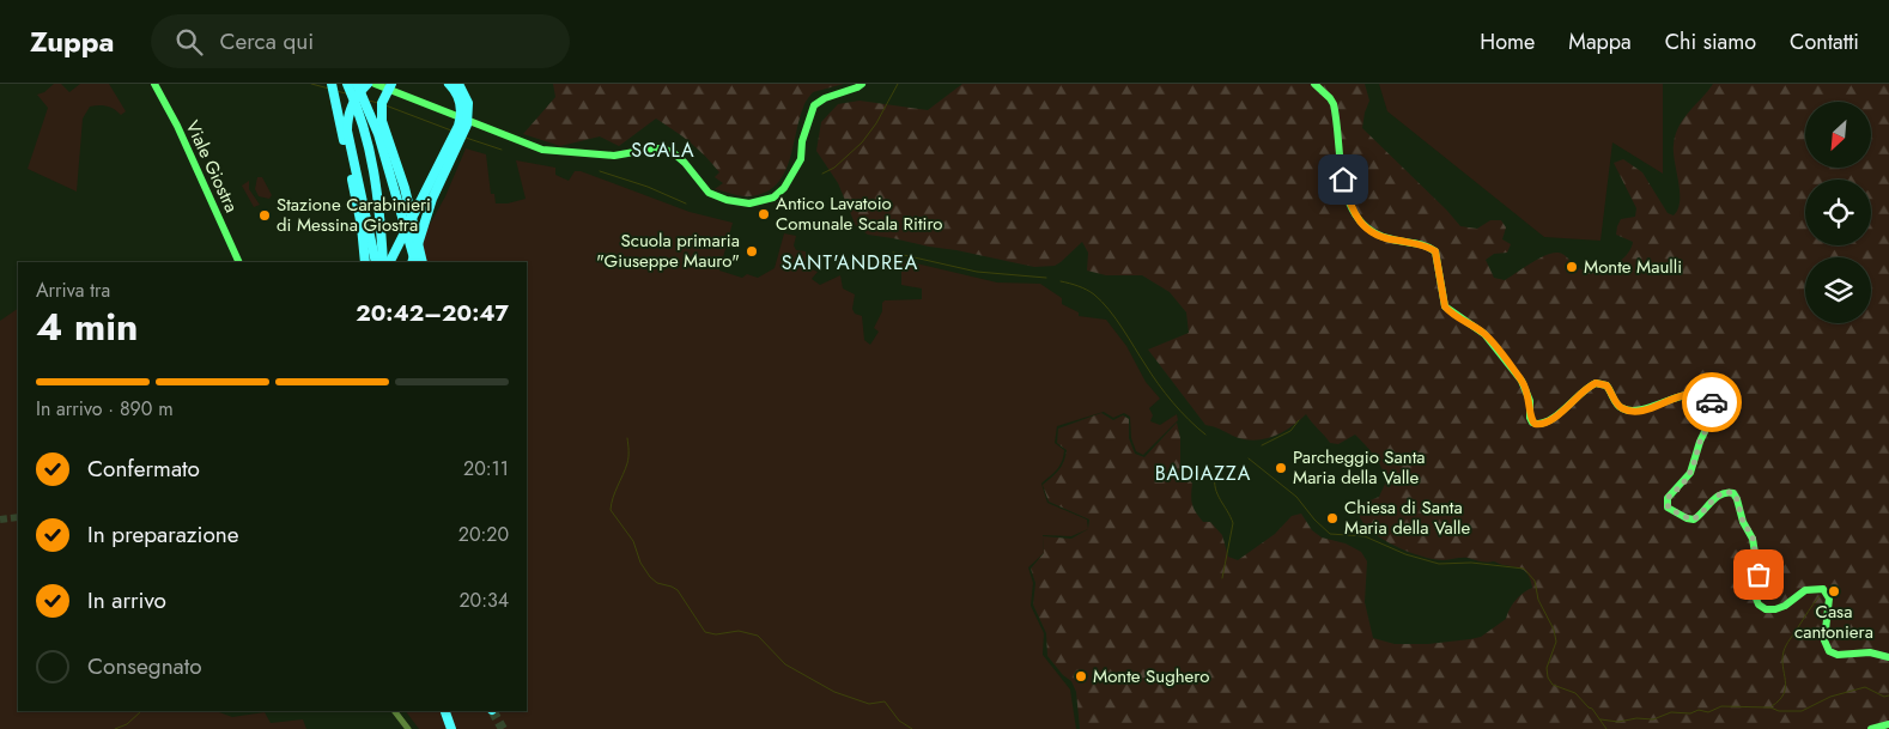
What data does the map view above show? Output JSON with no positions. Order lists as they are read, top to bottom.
{
  "streets": {
    "main road": ["Viale Giostra"]
  },
  "districts": ["SCALA", "SANT'ANDREA", "BADIAZZA"],
  "places": [
    "Antico Lavatoio Comunale Scala Ritiro",
    "Stazione Carabinieri di Messina Giostra",
    "Scuola primaria \"Giuseppe Mauro\"",
    "Monte Maulli",
    "Parcheggio Santa Maria della Valle",
    "Chiesa di Santa Maria della Valle",
    "Casa cantoniera",
    "Monte Sughero"
  ],
  "north": "bottom left",
  "page": {
    "header": "Zuppa",
    "search": "Cerca qui",
    "nav": [
      "Home",
      "Mappa",
      "Chi siamo",
      "Contatti"
    ],
    "heading": ["4 min", "Arriva tra", "20:42–20:47"],
    "bar": "In arrivo · 890 m",
    "list": [
      ["Confermato", "20:11"],
      ["In preparazione", "20:20"],
      ["In arrivo", "20:34"],
      "Consegnato"
    ]
  }
}
